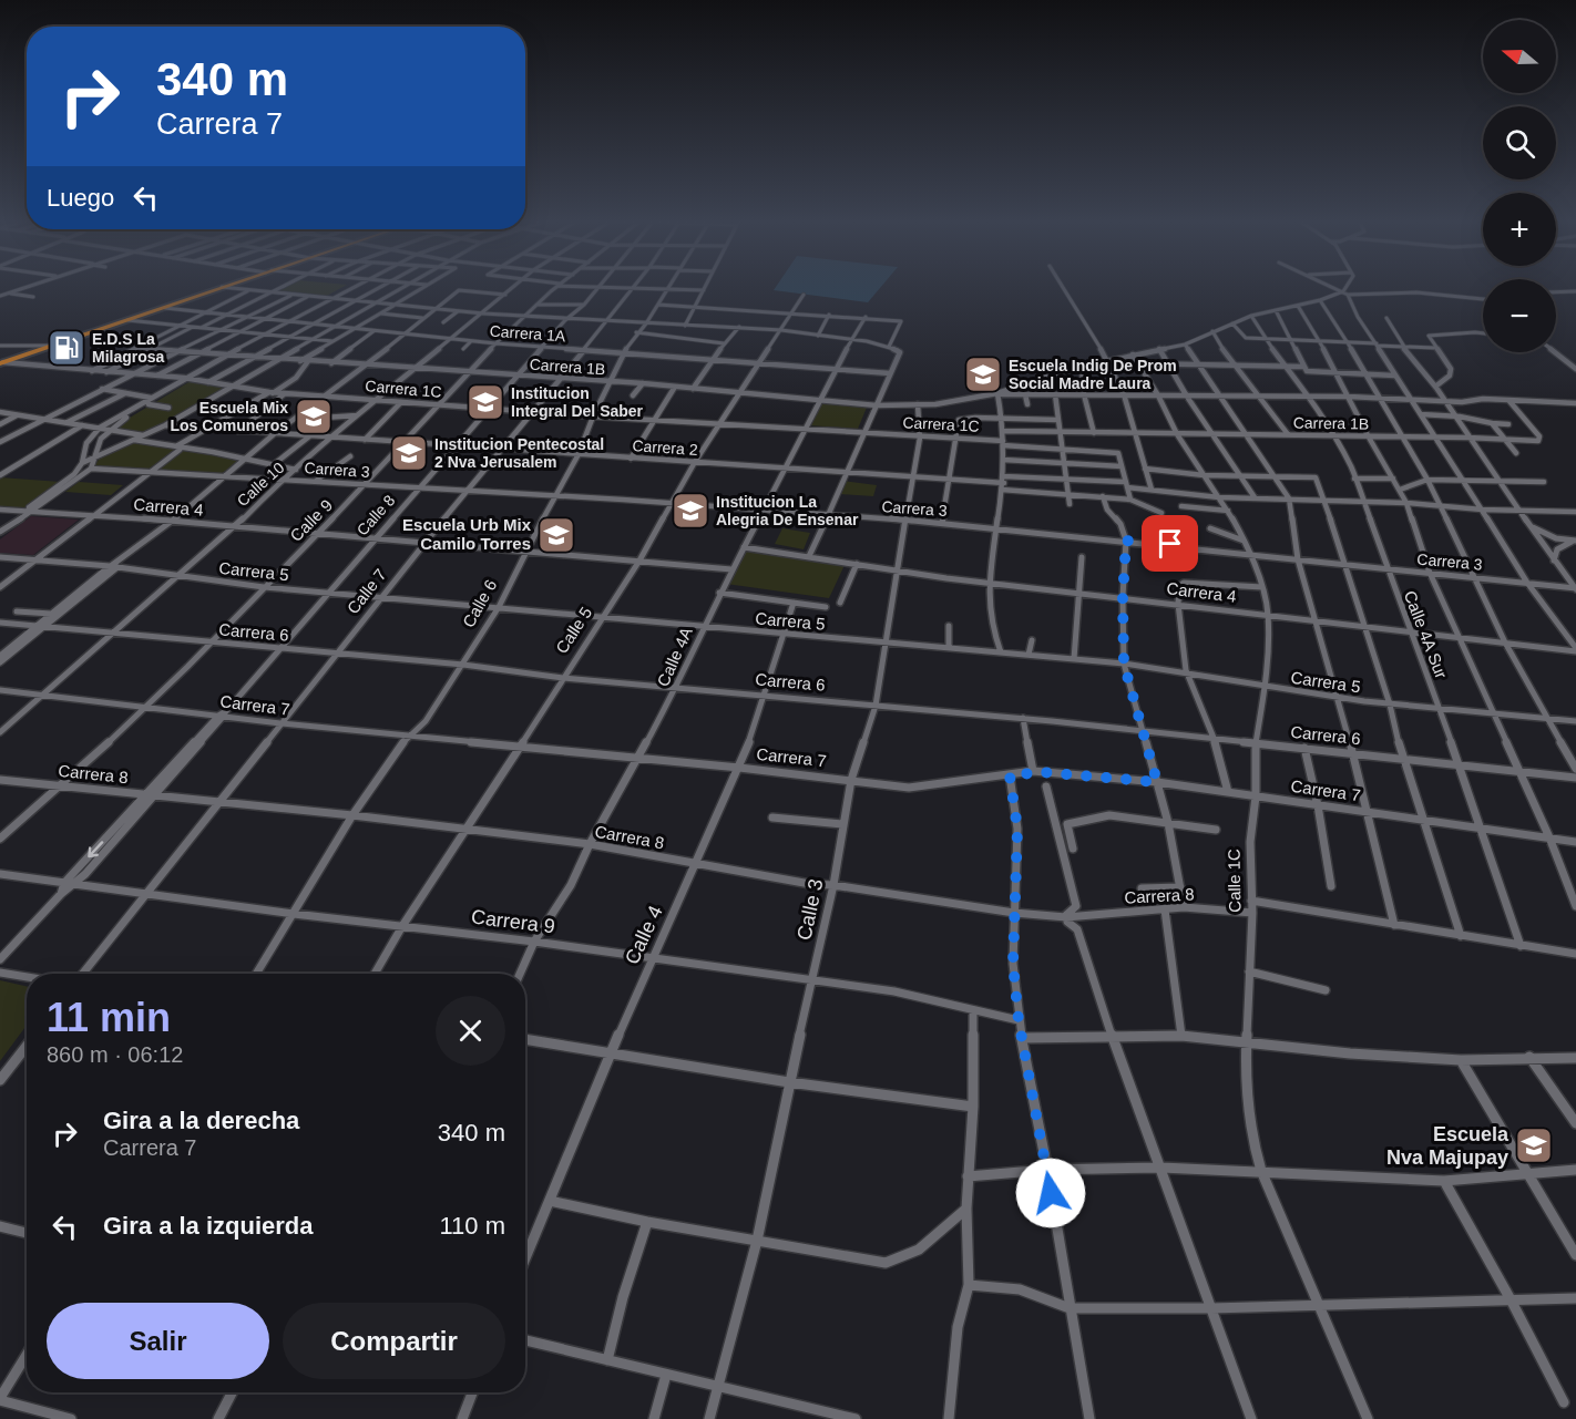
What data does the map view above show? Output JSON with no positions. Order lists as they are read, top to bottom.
{
  "streets": {
    "street": [
      "Carrera 1A",
      "Carrera 1B",
      "Carrera 1C",
      "Carrera 2",
      "Carrera 3",
      "Calle 10",
      "Carrera 4",
      "Calle 8",
      "Calle 9",
      "Carrera 5",
      "Calle 7",
      "Calle 6",
      "Calle 5",
      "Carrera 6",
      "Calle 4A Sur",
      "Calle 4A",
      "Carrera 7",
      "Carrera 8",
      "Calle 1C",
      "Calle 3",
      "Carrera 9",
      "Calle 4"
    ]
  },
  "crossings": [
    ["Carrera 1A", "Calle 10"],
    ["Carrera 1A", "Calle 8"],
    ["Carrera 1A", "Calle 9"],
    ["Carrera 1A", "Calle 7"],
    ["Carrera 1A", "Calle 6"],
    ["Carrera 1A", "Calle 5"],
    ["Carrera 1A", "Calle 4A"],
    ["Carrera 1B", "Calle 10"],
    ["Carrera 1B", "Calle 8"],
    ["Carrera 1B", "Calle 9"],
    ["Carrera 1B", "Calle 7"],
    ["Carrera 1B", "Calle 6"],
    ["Carrera 1B", "Calle 5"],
    ["Carrera 1B", "Calle 4A Sur"],
    ["Carrera 1B", "Calle 4A"],
    ["Carrera 1B", "Calle 1C"],
    ["Carrera 1B", "Calle 3"],
    ["Carrera 1C", "Calle 10"],
    ["Carrera 1C", "Calle 8"],
    ["Carrera 1C", "Calle 9"],
    ["Carrera 1C", "Calle 7"],
    ["Carrera 1C", "Calle 6"],
    ["Carrera 1C", "Calle 5"],
    ["Carrera 1C", "Calle 4A"],
    ["Carrera 1C", "Calle 3"],
    ["Carrera 2", "Calle 10"],
    ["Carrera 2", "Calle 8"],
    ["Carrera 2", "Calle 9"],
    ["Carrera 2", "Calle 7"],
    ["Carrera 2", "Calle 6"],
    ["Carrera 2", "Calle 5"],
    ["Carrera 2", "Calle 4A"],
    ["Carrera 2", "Calle 3"],
    ["Carrera 3", "Calle 10"],
    ["Carrera 3", "Calle 8"],
    ["Carrera 3", "Calle 9"],
    ["Carrera 3", "Calle 7"],
    ["Carrera 3", "Calle 6"],
    ["Carrera 3", "Calle 5"],
    ["Carrera 3", "Calle 4A Sur"],
    ["Carrera 3", "Calle 4A"],
    ["Carrera 3", "Calle 1C"],
    ["Carrera 3", "Calle 3"],
    ["Calle 10", "Carrera 4"],
    ["Calle 10", "Carrera 5"],
    ["Calle 10", "Carrera 6"],
    ["Calle 10", "Carrera 7"],
    ["Carrera 4", "Calle 8"],
    ["Carrera 4", "Calle 9"],
    ["Carrera 4", "Calle 7"],
    ["Carrera 4", "Calle 6"],
    ["Carrera 4", "Calle 5"],
    ["Carrera 4", "Calle 4A Sur"],
    ["Carrera 4", "Calle 4A"],
    ["Carrera 4", "Calle 1C"],
    ["Carrera 4", "Calle 3"],
    ["Calle 8", "Carrera 5"],
    ["Calle 8", "Carrera 6"],
    ["Calle 8", "Carrera 7"],
    ["Calle 8", "Carrera 8"],
    ["Calle 8", "Carrera 9"],
    ["Calle 9", "Carrera 5"],
    ["Calle 9", "Carrera 6"],
    ["Calle 9", "Carrera 7"],
    ["Calle 9", "Carrera 8"],
    ["Carrera 5", "Calle 7"],
    ["Carrera 5", "Calle 6"],
    ["Carrera 5", "Calle 5"],
    ["Carrera 5", "Calle 4A Sur"],
    ["Carrera 5", "Calle 4A"],
    ["Carrera 5", "Calle 1C"],
    ["Carrera 5", "Calle 3"],
    ["Carrera 5", "Calle 4"],
    ["Calle 7", "Carrera 6"],
    ["Calle 7", "Carrera 7"],
    ["Calle 7", "Carrera 8"],
    ["Calle 7", "Carrera 9"],
    ["Calle 6", "Carrera 6"],
    ["Calle 6", "Carrera 7"],
    ["Calle 6", "Carrera 8"],
    ["Calle 6", "Carrera 9"],
    ["Calle 5", "Carrera 6"],
    ["Calle 5", "Carrera 7"],
    ["Calle 5", "Carrera 8"],
    ["Calle 5", "Carrera 9"],
    ["Carrera 6", "Calle 4A Sur"],
    ["Carrera 6", "Calle 4A"],
    ["Carrera 6", "Calle 1C"],
    ["Carrera 6", "Calle 3"],
    ["Carrera 6", "Calle 4"],
    ["Calle 4A Sur", "Carrera 7"],
    ["Calle 4A", "Carrera 7"],
    ["Calle 4A", "Carrera 8"],
    ["Calle 4A", "Carrera 9"],
    ["Carrera 7", "Calle 1C"],
    ["Carrera 7", "Calle 3"],
    ["Carrera 7", "Calle 4"],
    ["Carrera 8", "Calle 1C"],
    ["Carrera 8", "Calle 3"],
    ["Carrera 8", "Calle 4"],
    ["Calle 3", "Carrera 9"],
    ["Carrera 9", "Calle 4"]
  ],
  "places": {
    "fuel station": ["E.D.S La Milagrosa"],
    "school or university": [
      "Escuela Indig De Prom Social Madre Laura",
      "Institucion Integral Del Saber",
      "Escuela Mix Los Comuneros",
      "Institucion Pentecostal 2 Nva Jerusalem",
      "Institucion La Alegria De Ensenar",
      "Escuela Urb Mix Camilo Torres",
      "Escuela Nva Majupay"
    ]
  },
  "north": "left",
  "page": {
    "map_buttons": ["+", "−"],
    "turn": ["340 m", "Carrera 7"],
    "then": "Luego",
    "heading": ["11 min", "860 m · 06:12"],
    "list": [
      {
        "name": "Gira a la derecha",
        "note": "Carrera 7",
        "value": "340 m"
      },
      {
        "name": "Gira a la izquierda",
        "value": "110 m"
      }
    ],
    "buttons": ["Salir", "Compartir"]
  }
}
